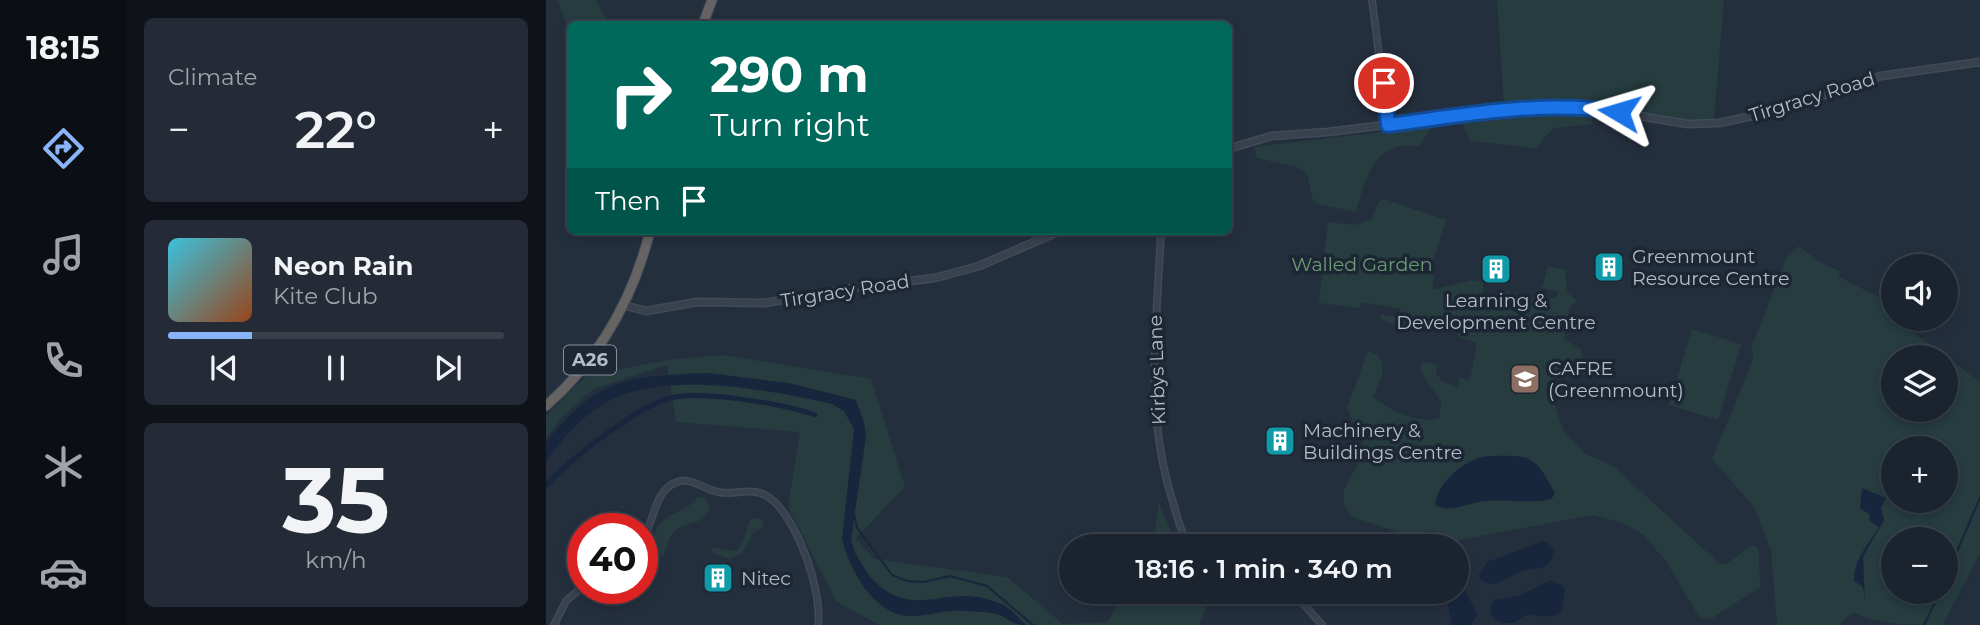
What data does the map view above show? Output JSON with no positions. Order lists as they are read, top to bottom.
{
  "streets": {
    "highway": ["A26"],
    "street": ["Tirgracy Road", "Kirbys Lane"]
  },
  "crossings": [
    ["Tirgracy Road", "A26"]
  ],
  "parks": ["Walled Garden"],
  "places": {
    "building": [
      "Greenmount Resource Centre",
      "Learning & Development Centre",
      "Machinery & Buildings Centre",
      "Nitec"
    ],
    "school or university": ["CAFRE (Greenmount)"]
  },
  "page": {
    "tabs": "18:15",
    "tile": [
      "Climate",
      ["35", "km/h"]
    ],
    "turn": ["290 m", "Turn right"],
    "heat": ["−", "22°", "+"],
    "then": "Then",
    "song": ["Neon Rain", "Kite Club"],
    "map_buttons": ["+", "−"],
    "limit": "40",
    "trip": "18:16 · 1 min · 340 m"
  }
}
